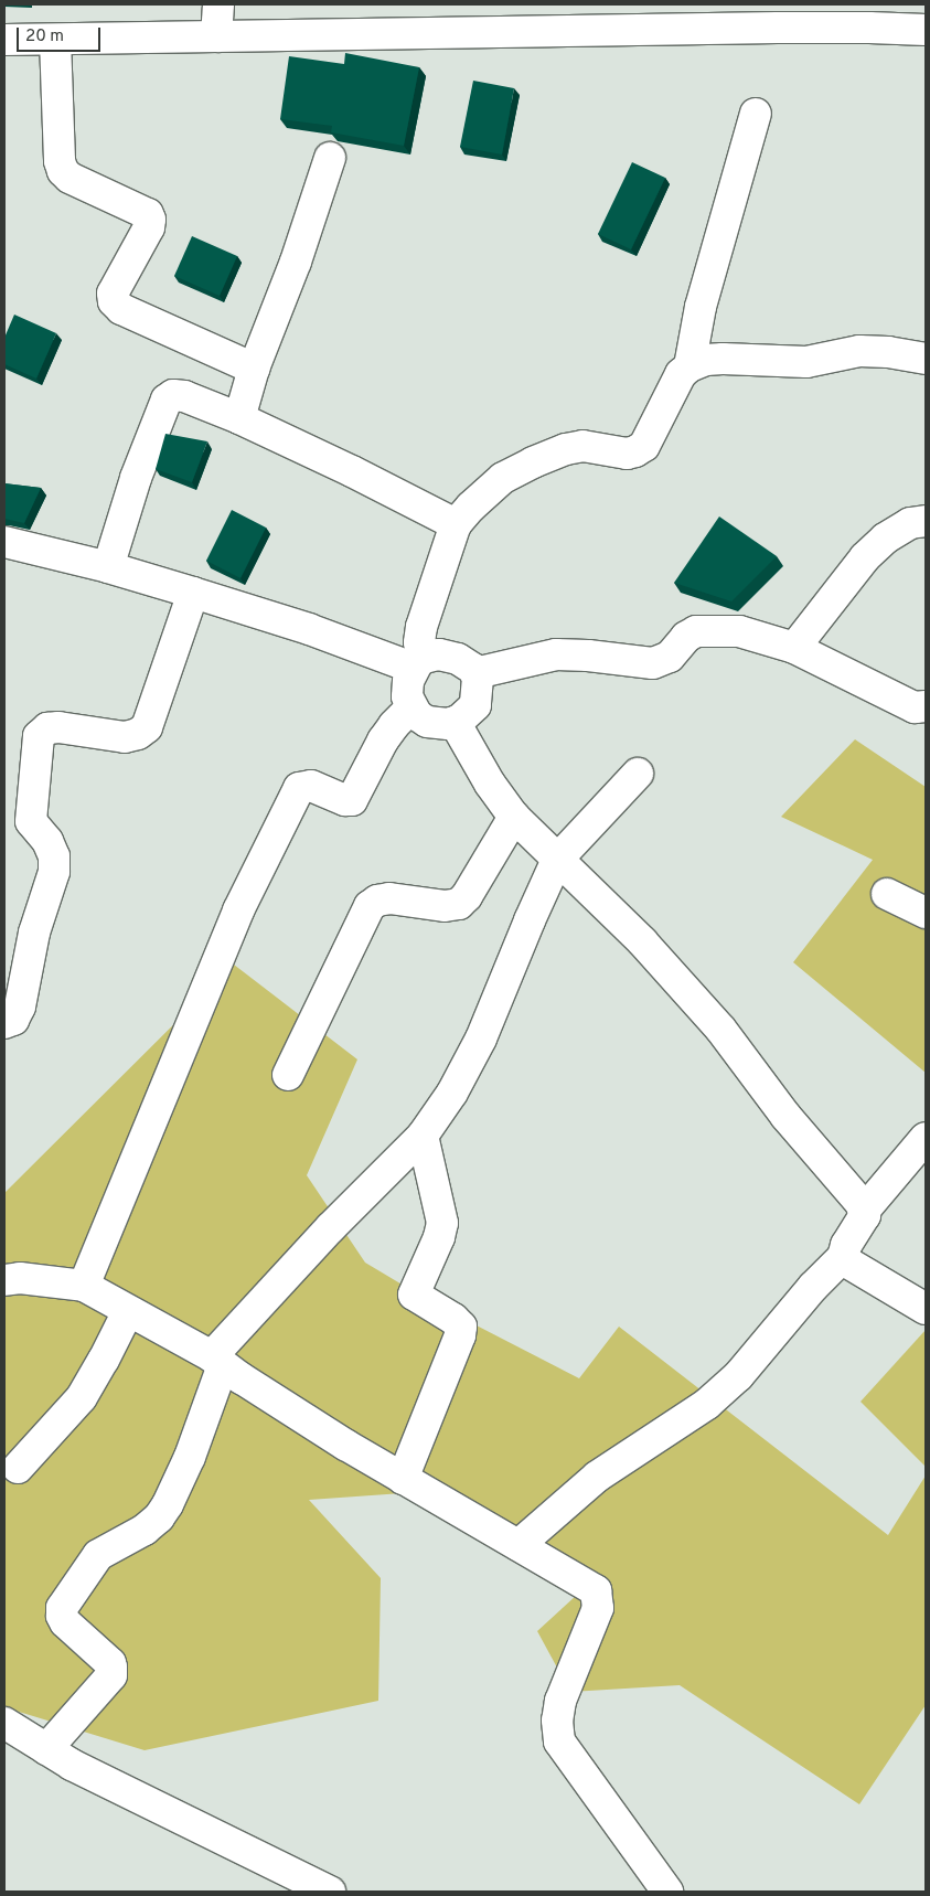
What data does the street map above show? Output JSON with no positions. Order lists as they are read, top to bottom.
{
  "scale_bar": "20 m"
}
